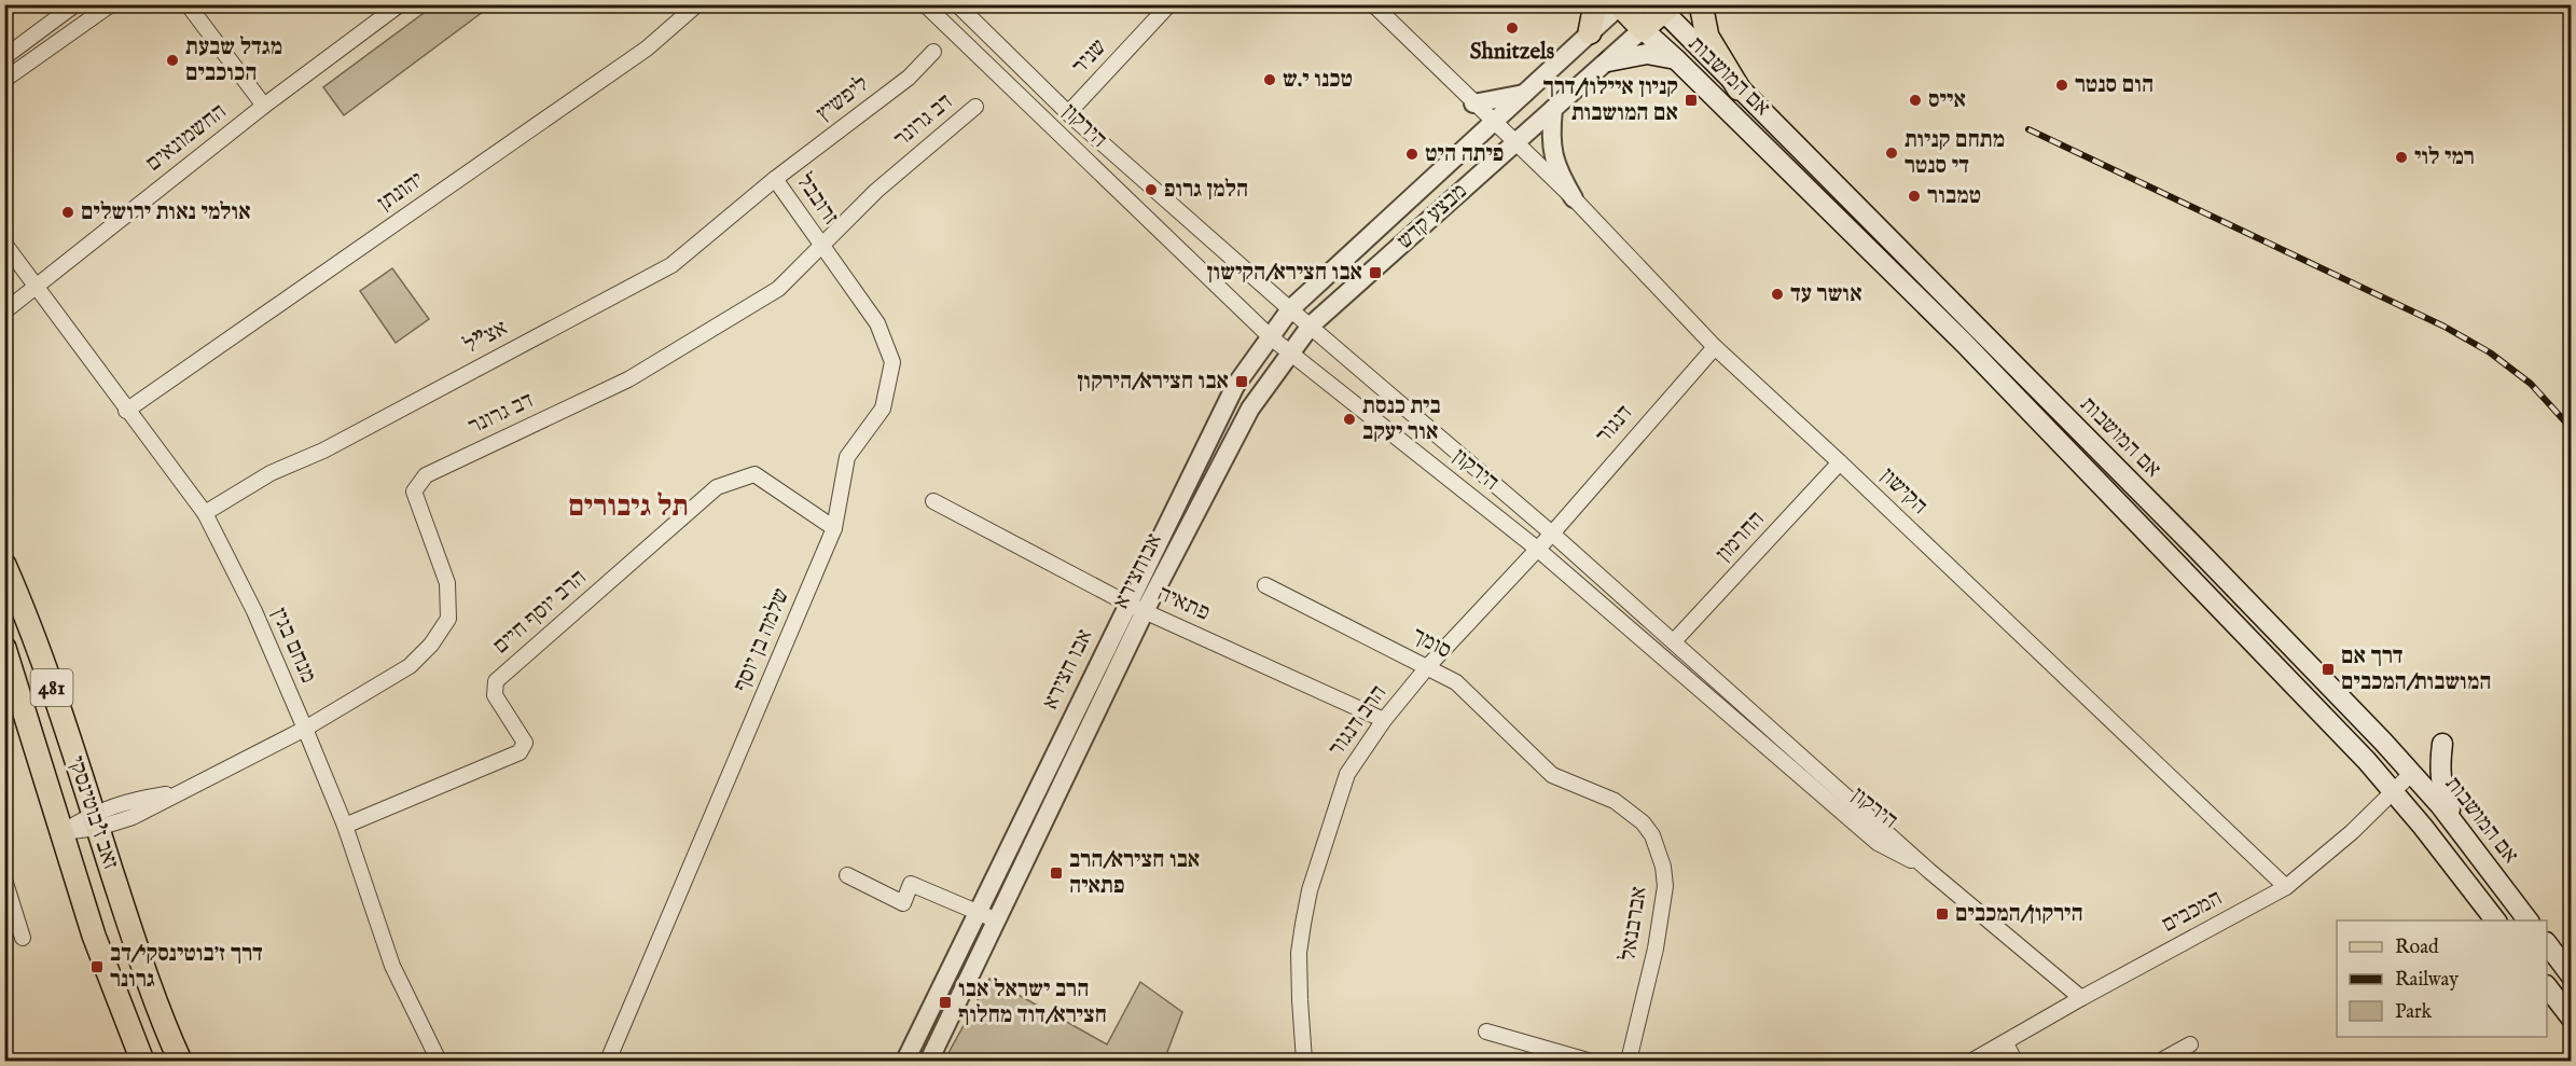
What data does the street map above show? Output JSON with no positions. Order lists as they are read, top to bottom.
{
  "streets": {
    "main road": [
      "אם המושבות",
      "מבצע קדש",
      "481",
      "זאב ז'בוטינסקי"
    ],
    "street": [
      "שניר",
      "ליפשיץ",
      "דב גרונר",
      "הירקון",
      "החשמונאים",
      "יהונתן",
      "זרובבל",
      "אצ\"ל",
      "דנגור",
      "הקישון",
      "החרמון",
      "אבוחצירא",
      "פתאיה",
      "הרב יוסף חיים",
      "שלמה בן יוסף",
      "סומך",
      "מנחם בגין",
      "אבו חצירא",
      "הרב דנגור",
      "המכבים",
      "אברבנאל"
    ]
  },
  "crossings": [
    ["שניר", "הירקון"],
    ["אם המושבות", "מבצע קדש"],
    ["אם המושבות", "המכבים"],
    ["ליפשיץ", "זרובבל"],
    ["ליפשיץ", "אצ\"ל"],
    ["דב גרונר", "זרובבל"],
    ["דב גרונר", "שלמה בן יוסף"],
    ["דב גרונר", "מנחם בגין"],
    ["דב גרונר", "זאב ז'בוטינסקי"],
    ["הירקון", "מבצע קדש"],
    ["הירקון", "דנגור"],
    ["הירקון", "החרמון"],
    ["הירקון", "אבוחצירא"],
    ["הירקון", "אבו חצירא"],
    ["הירקון", "הרב דנגור"],
    ["הירקון", "המכבים"],
    ["החשמונאים", "מנחם בגין"],
    ["יהונתן", "מנחם בגין"],
    ["זרובבל", "אצ\"ל"],
    ["זרובבל", "שלמה בן יוסף"],
    ["מבצע קדש", "הקישון"],
    ["מבצע קדש", "אבוחצירא"],
    ["מבצע קדש", "אבו חצירא"],
    ["אצ\"ל", "מנחם בגין"],
    ["דנגור", "הקישון"],
    ["דנגור", "הרב דנגור"],
    ["הקישון", "החרמון"],
    ["הקישון", "המכבים"],
    ["אבוחצירא", "פתאיה"],
    ["פתאיה", "אבו חצירא"],
    ["פתאיה", "הרב דנגור"],
    ["הרב יוסף חיים", "שלמה בן יוסף"],
    ["הרב יוסף חיים", "מנחם בגין"],
    ["סומך", "הרב דנגור"],
    ["סומך", "אברבנאל"]
  ],
  "districts": ["תל גיבורים"],
  "places": {
    "other": [
      "Shnitzels",
      "מגדל שבעת הכוכבים",
      "טכנו י.ש",
      "הום סנטר",
      "אייס",
      "מתחם קניות די סנטר",
      "פיתה היט",
      "רמי לוי",
      "הלמן גרופ",
      "טמבור",
      "אולמי נאות ירושלים",
      "אושר עד",
      "בית כנסת אור יעקב"
    ],
    "transit": [
      "קניון איילון/דרך אם המושבות",
      "אבו חצירא/הקישון",
      "אבו חצירא/הירקון",
      "דרך אם המושבות/המכבים",
      "אבו חצירא/הרב פתאיה",
      "הירקון/המכבים",
      "דרך ז׳בוטינסקי/דב גרונר",
      "הרב ישראל אבו חצירא/דוד מחלוף"
    ]
  },
  "legend": ["Road", "Railway", "Park"]
}
